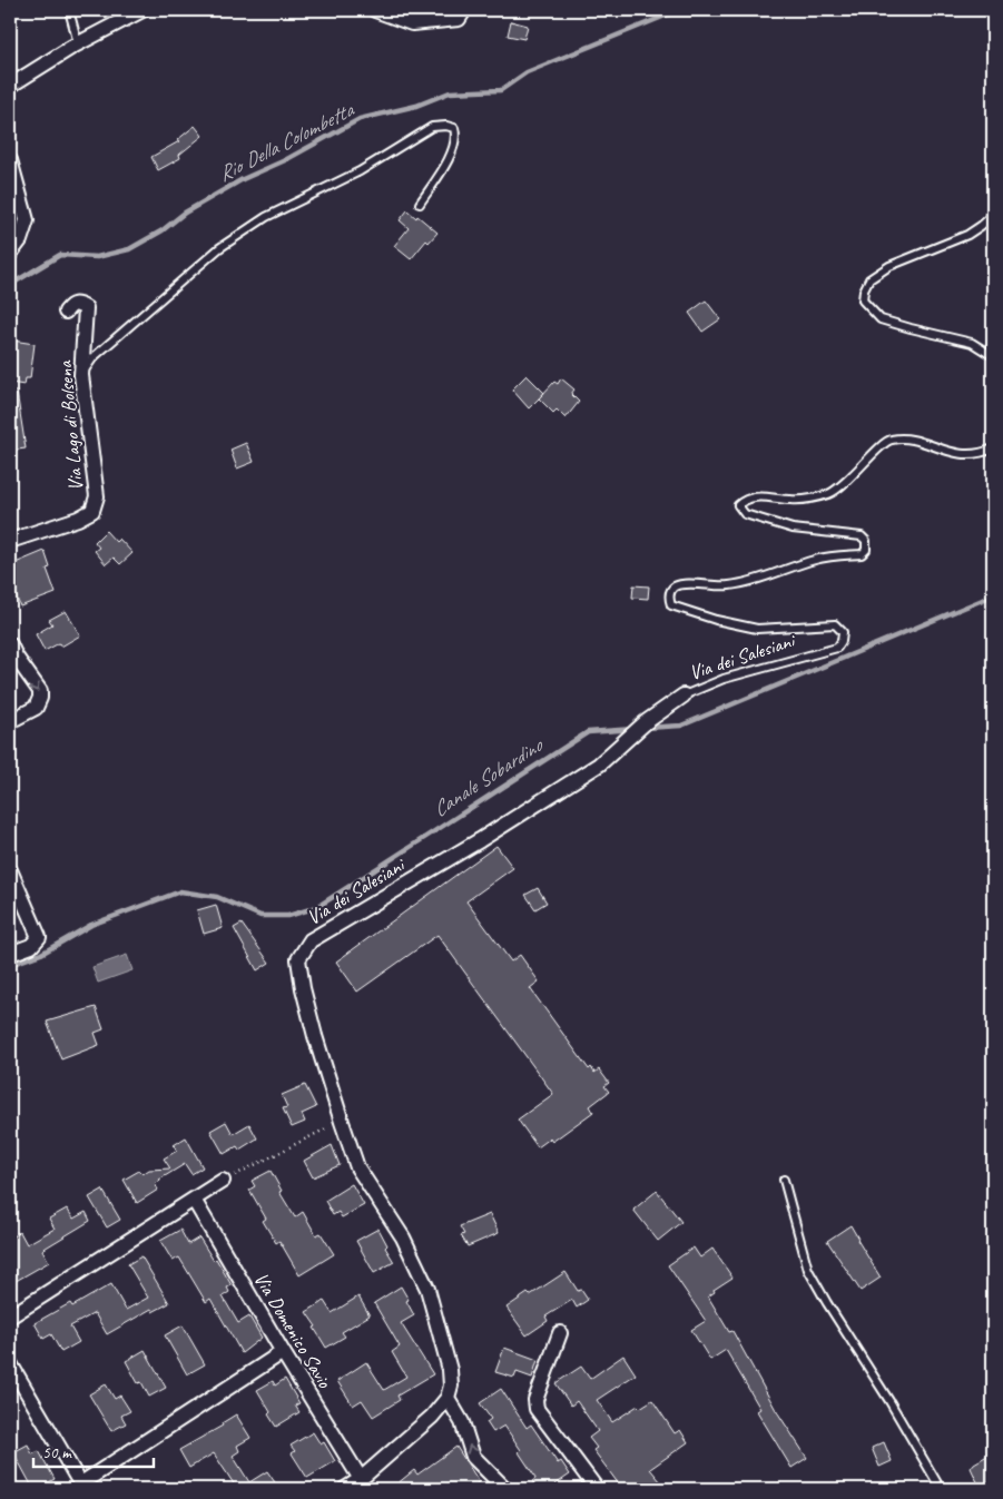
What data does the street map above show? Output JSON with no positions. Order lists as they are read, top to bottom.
{
  "streets": {
    "street": ["Via Lago di Bolsena", "Via dei Salesiani", "Via Domenico Savio"]
  },
  "water": ["Rio Della Colombetta", "Canale Sobardino"],
  "scale_bar": "50 m"
}
